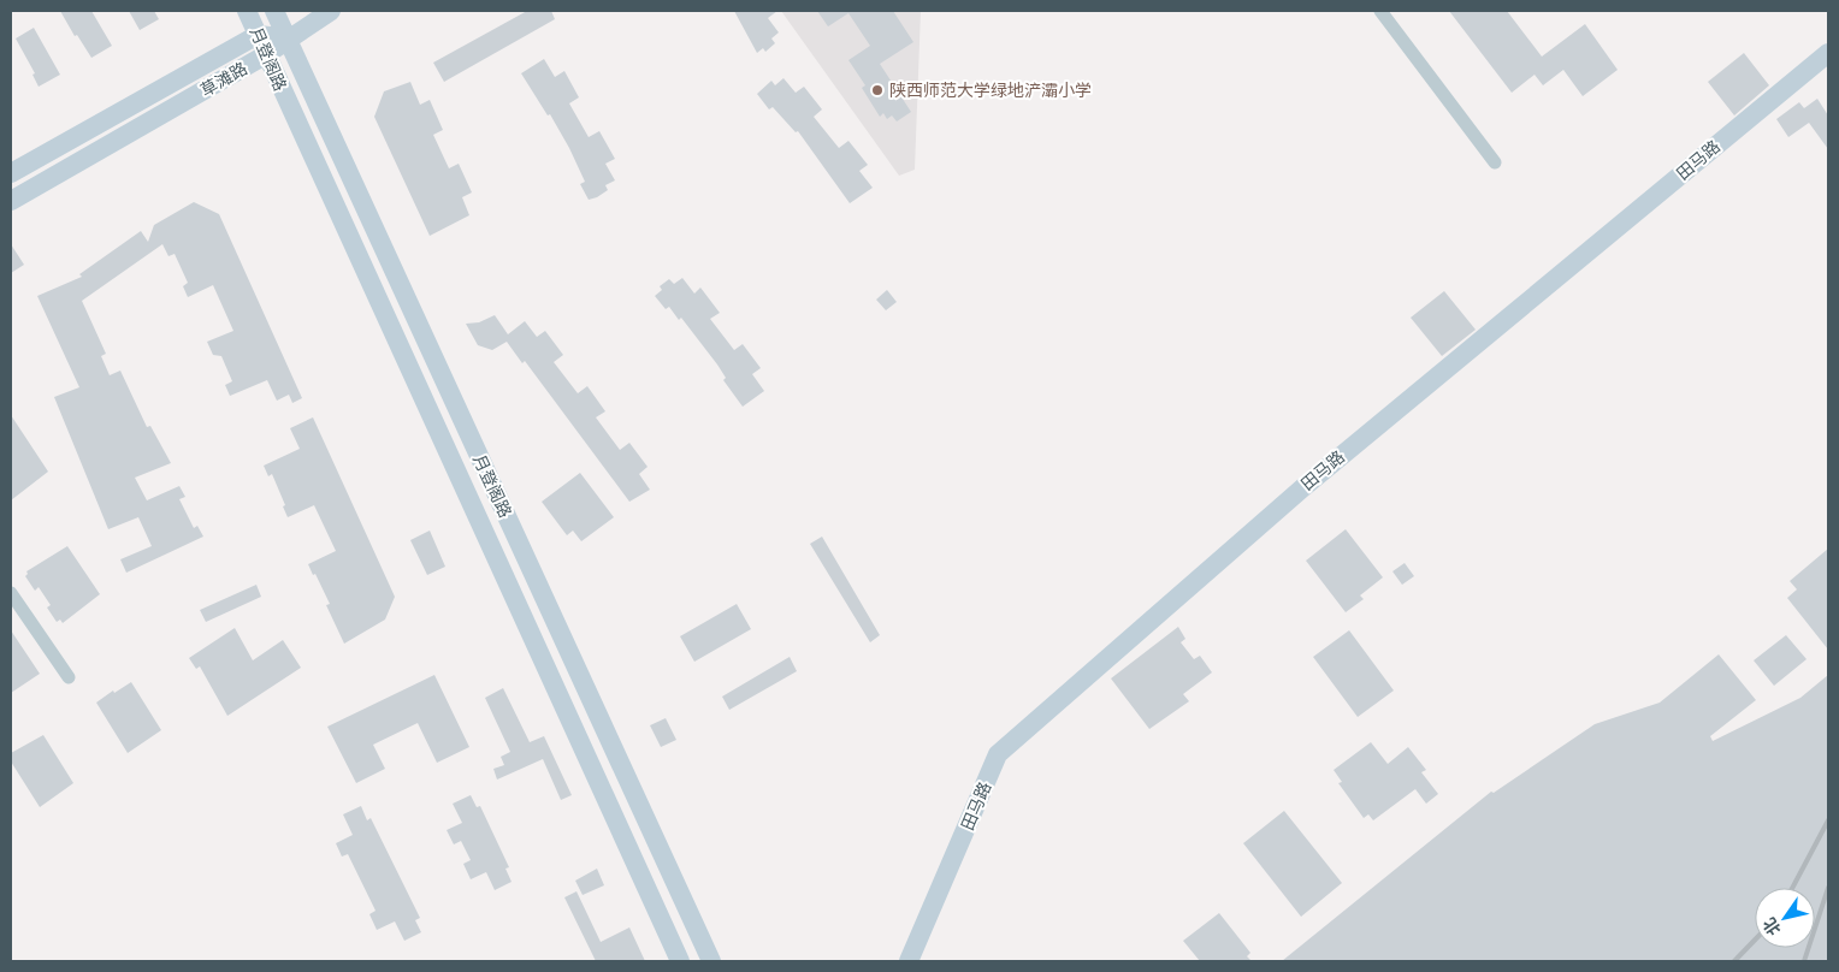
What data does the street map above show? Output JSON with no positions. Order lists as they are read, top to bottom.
{
  "streets": {
    "main road": ["月登阁路", "草滩路", "田马路"]
  },
  "crossings": [
    ["月登阁路", "草滩路"]
  ],
  "places": ["陕西师范大学绿地浐灞小学"],
  "north": "bottom left"
}
